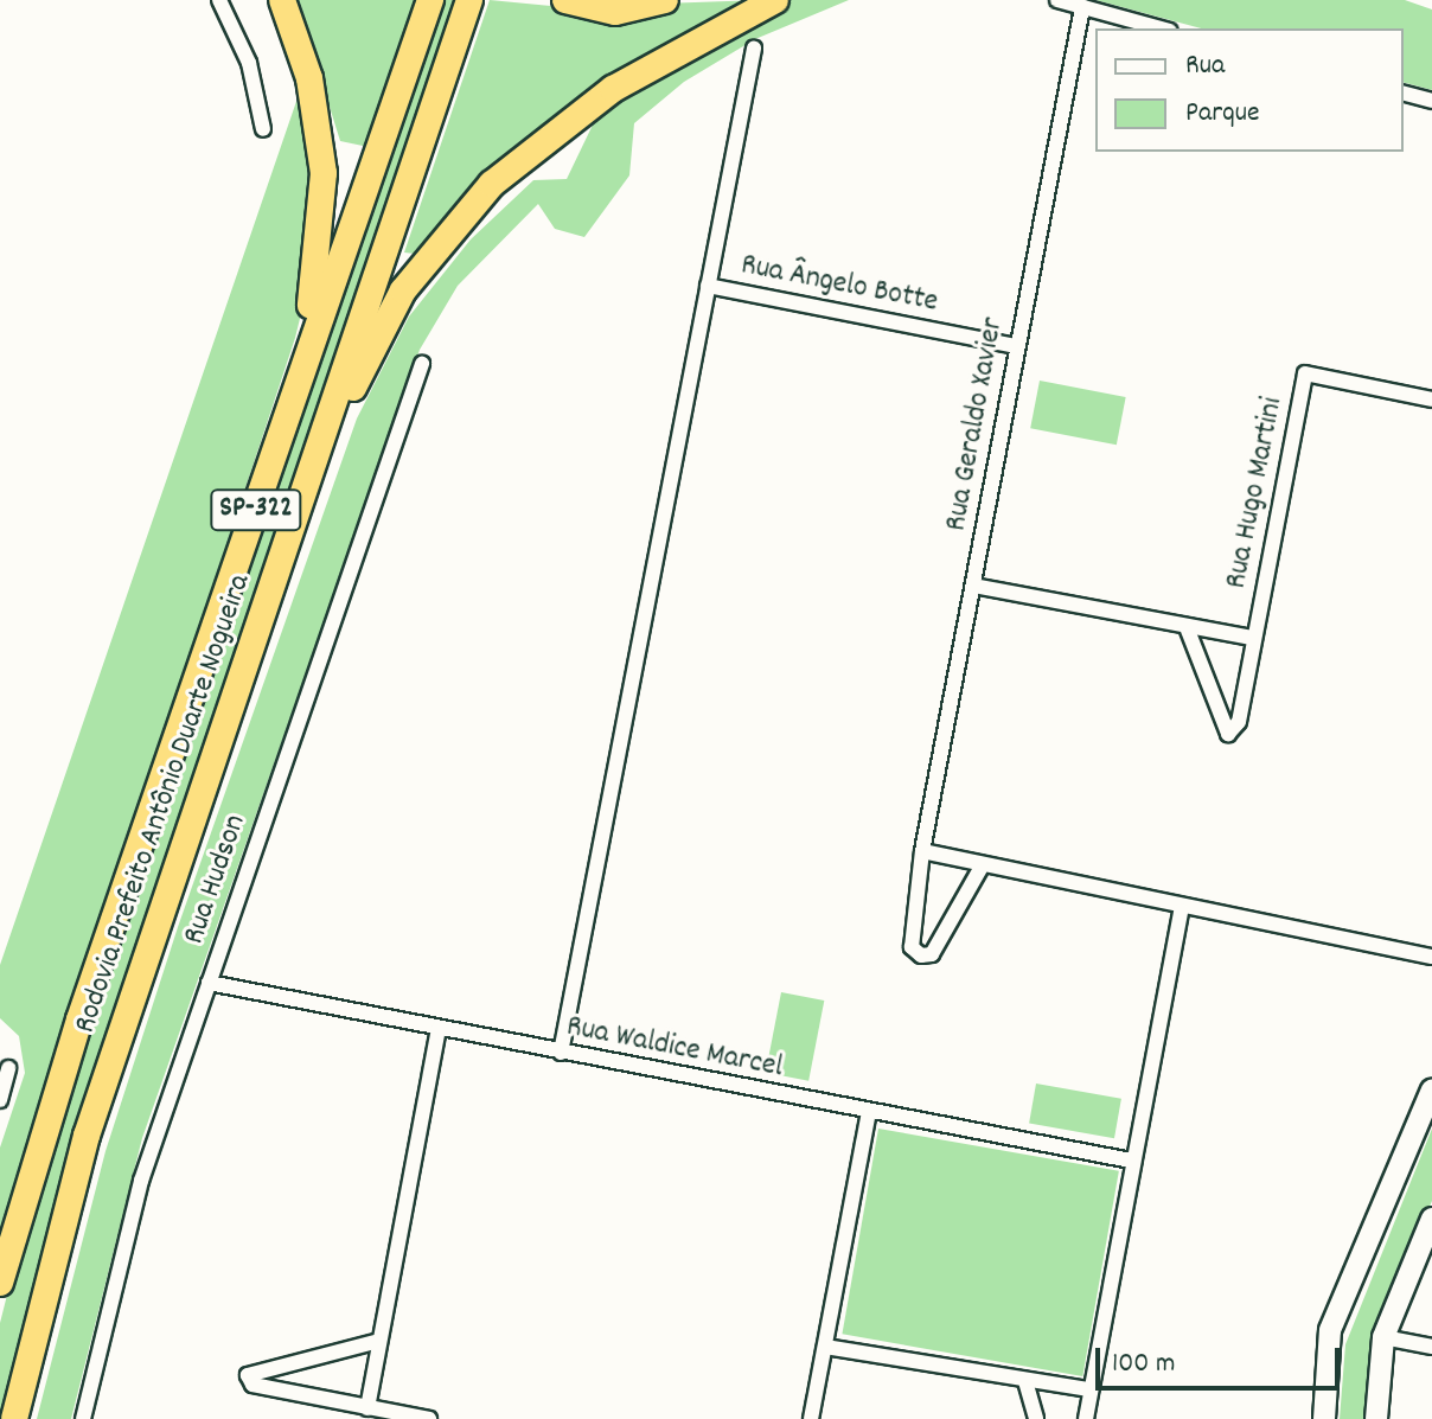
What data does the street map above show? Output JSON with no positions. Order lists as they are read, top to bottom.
{
  "streets": {
    "highway": ["SP-322", "Rodovia Prefeito Antônio Duarte Nogueira"],
    "street": [
      "Rua Ângelo Botte",
      "Rua Geraldo Xavier",
      "Rua Hugo Martini",
      "Rua Hudson",
      "Rua Waldice Marcel"
    ]
  },
  "crossings": [
    ["Rua Ângelo Botte", "Rua Geraldo Xavier"],
    ["Rua Geraldo Xavier", "Rua Hugo Martini"],
    ["Rua Hudson", "Rua Waldice Marcel"]
  ],
  "legend": ["Rua", "Parque"],
  "scale_bar": "100 m"
}
